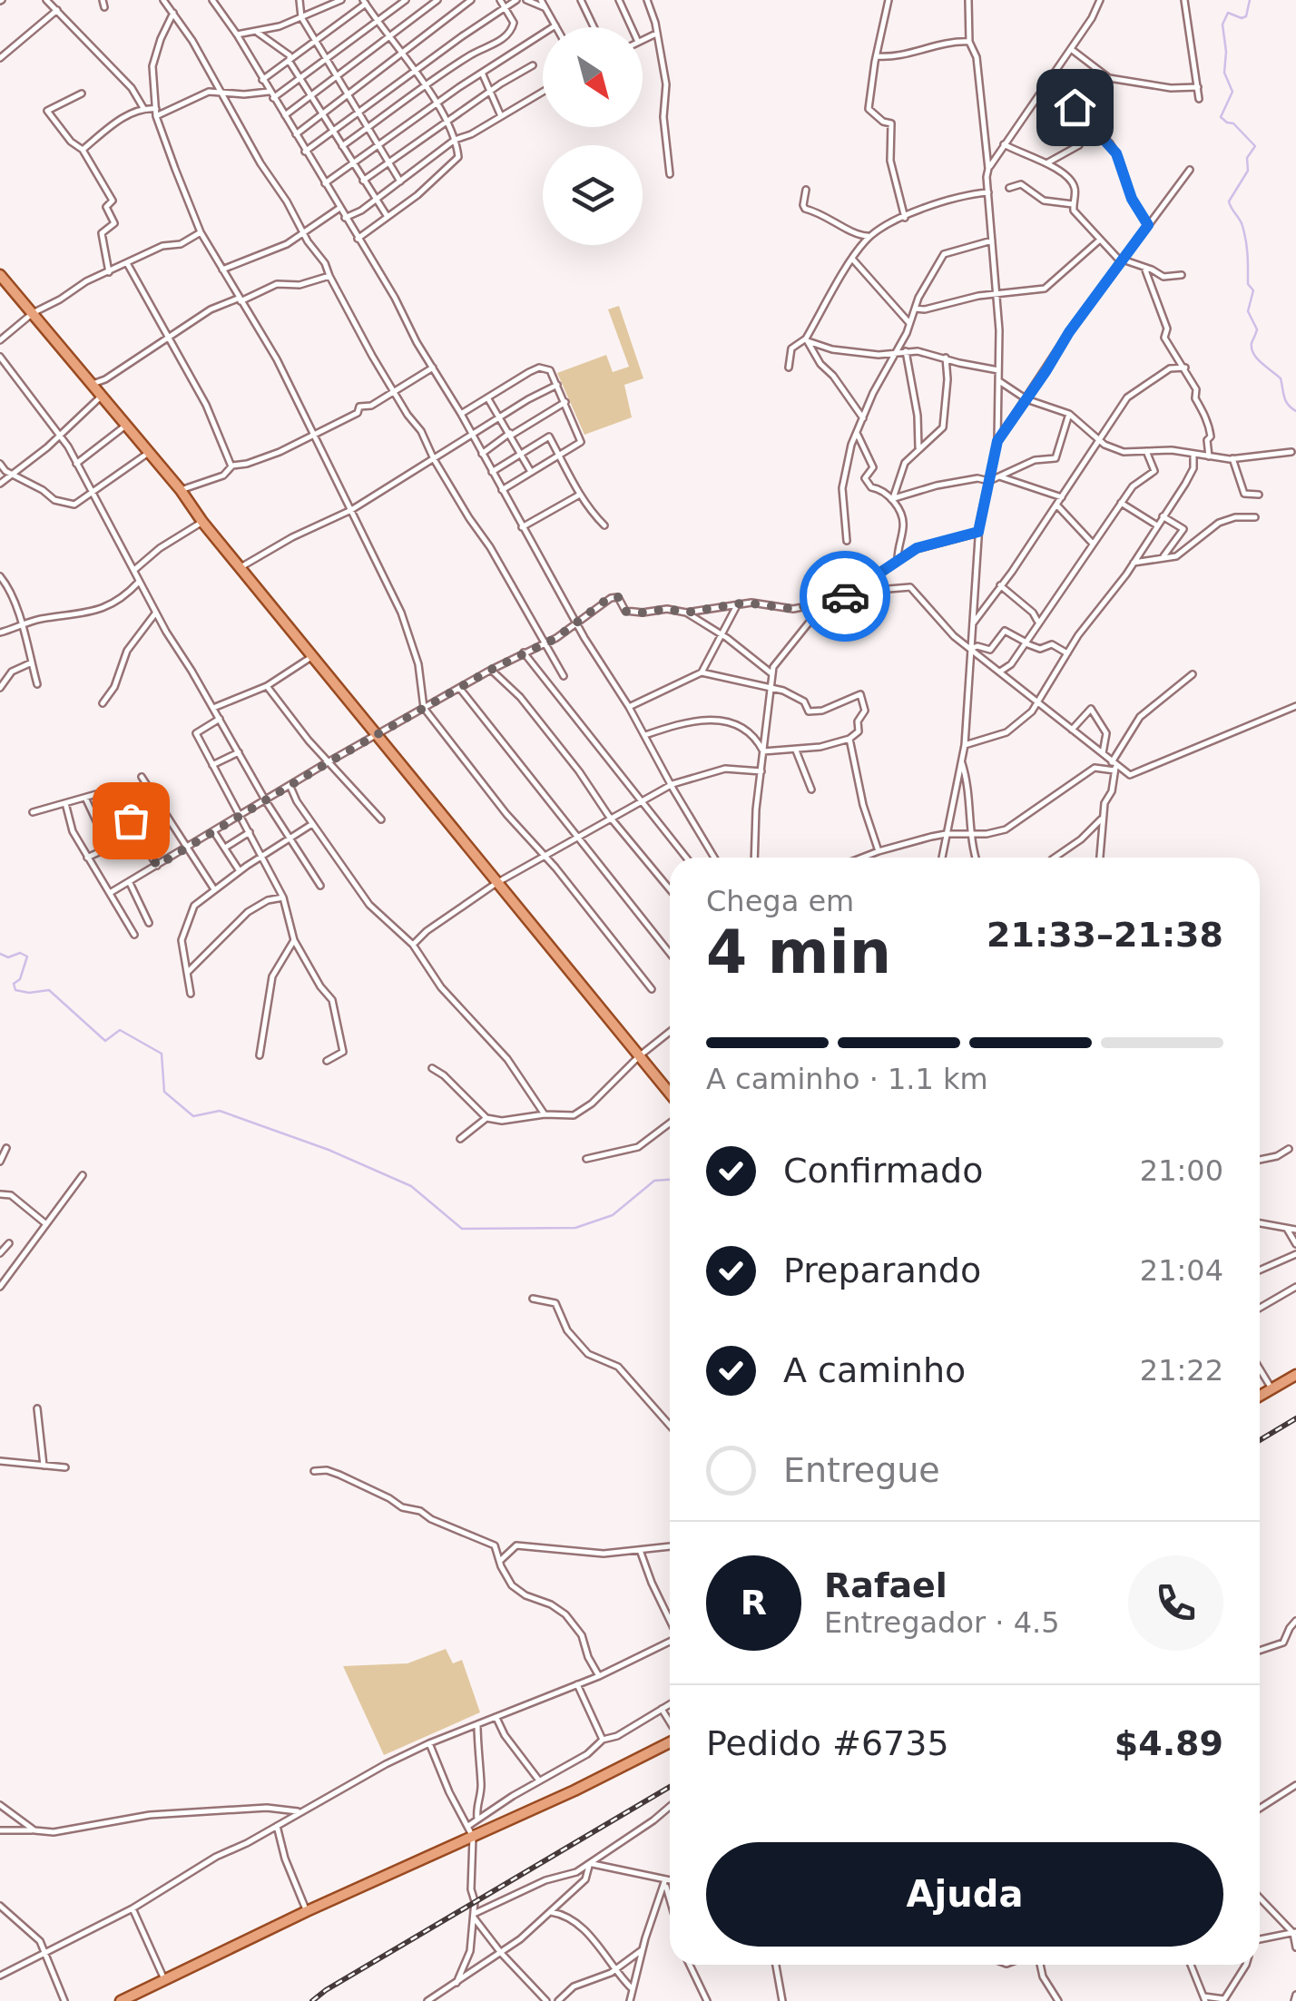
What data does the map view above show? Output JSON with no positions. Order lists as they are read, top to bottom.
{
  "north": "bottom right",
  "page": {
    "heading": ["4 min", "Chega em", "21:33–21:38"],
    "panel": [
      "Rafael",
      "Entregador · 4.5",
      "Pedido #6735",
      "$4.89"
    ],
    "bar": "A caminho · 1.1 km",
    "list": [
      ["Confirmado", "21:00"],
      ["Preparando", "21:04"],
      ["A caminho", "21:22"],
      "Entregue"
    ],
    "round": "R",
    "buttons": "Ajuda"
  }
}
